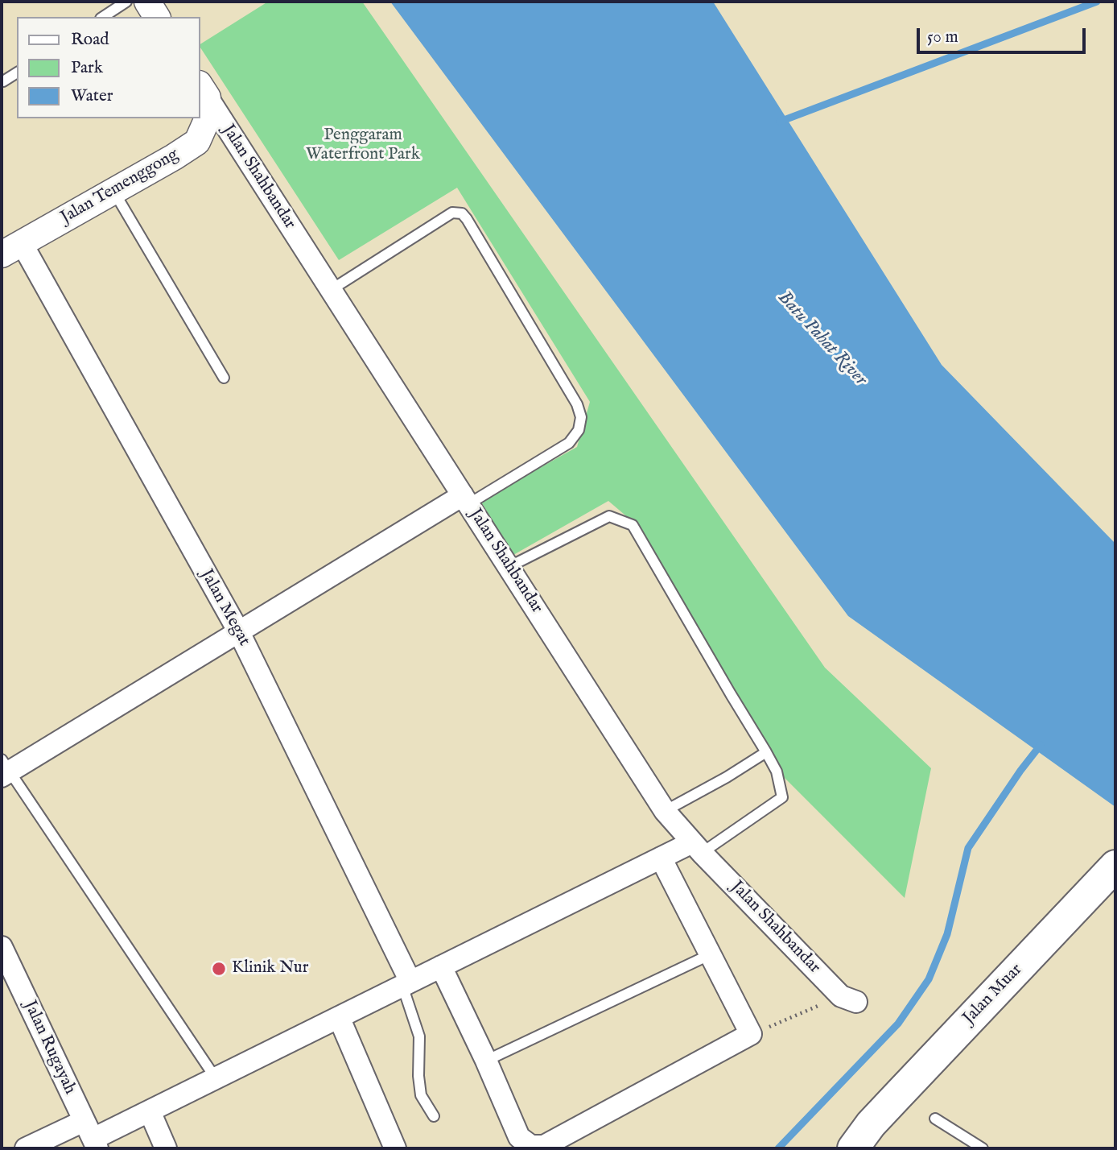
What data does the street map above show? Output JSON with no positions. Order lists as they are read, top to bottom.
{
  "streets": {
    "main road": ["Jalan Muar"],
    "street": [
      "Jalan Shahbandar",
      "Jalan Temenggong",
      "Jalan Megat",
      "Jalan Rugayah"
    ]
  },
  "crossings": [
    ["Jalan Shahbandar", "Jalan Temenggong"],
    ["Jalan Temenggong", "Jalan Megat"]
  ],
  "water": ["Batu Pahat River"],
  "parks": ["Penggaram Waterfront Park"],
  "places": ["Klinik Nur"],
  "legend": ["Road", "Park", "Water"],
  "scale_bar": "50 m"
}
